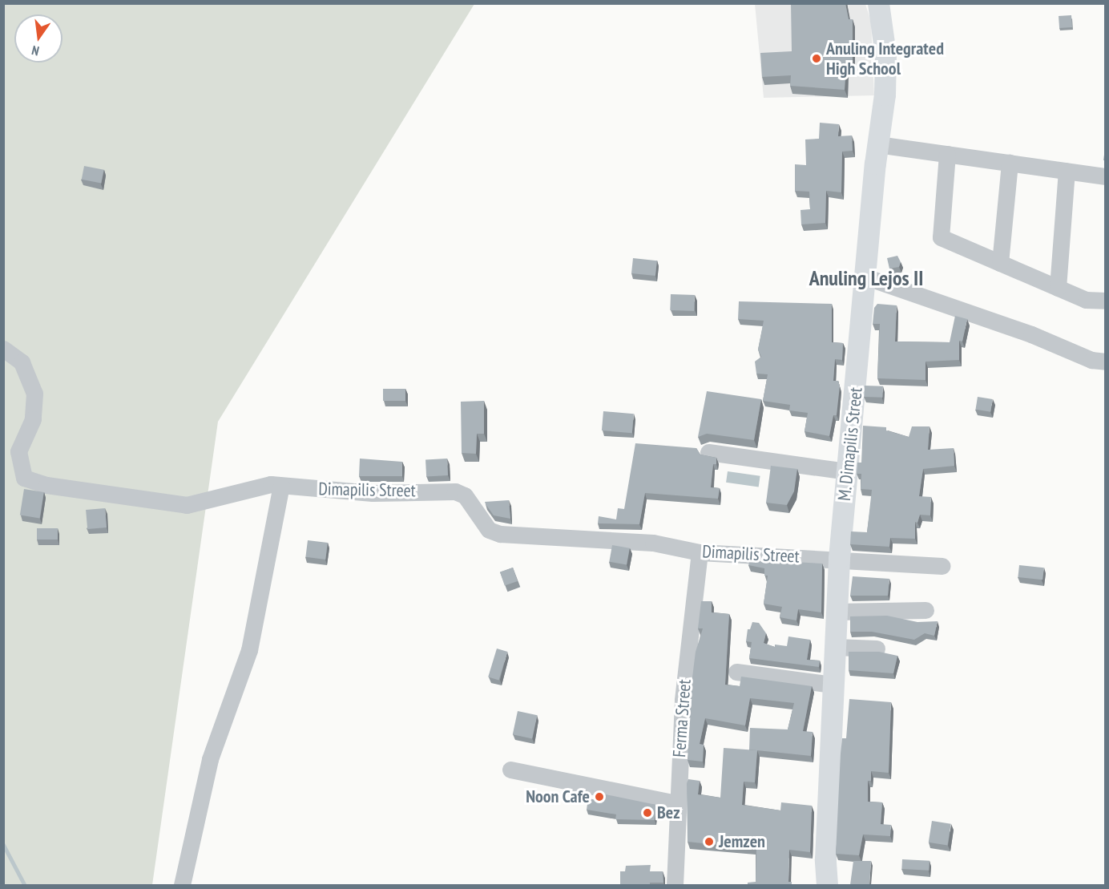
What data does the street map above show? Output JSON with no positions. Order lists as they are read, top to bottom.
{
  "streets": {
    "main road": ["M. Dimapilis Street"],
    "street": ["Dimapilis Street", "Ferma Street"]
  },
  "crossings": [
    ["M. Dimapilis Street", "Dimapilis Street"],
    ["Dimapilis Street", "Ferma Street"]
  ],
  "districts": ["Anuling Lejos II"],
  "places": [
    "Anuling Integrated High School",
    "Noon Cafe",
    "Bez",
    "Jemzen"
  ],
  "north": "bottom"
}
